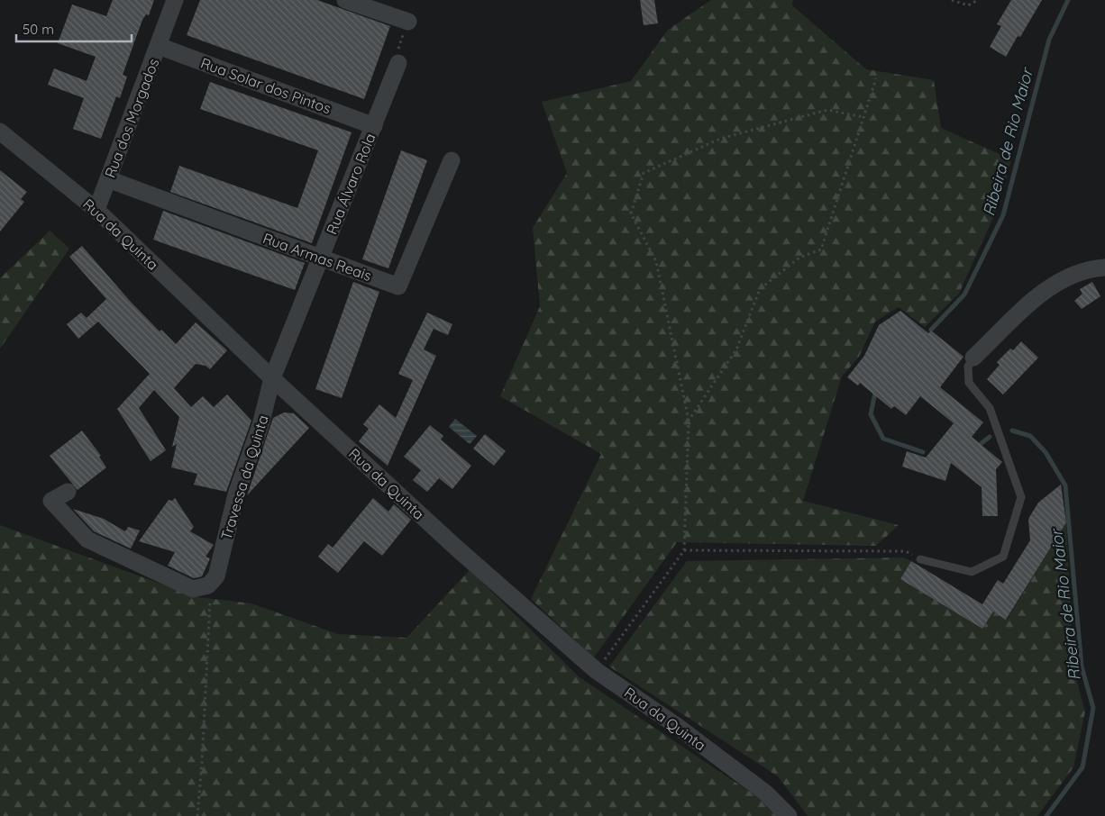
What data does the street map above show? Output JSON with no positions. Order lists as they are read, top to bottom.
{
  "streets": {
    "street": [
      "Rua Solar dos Pintos",
      "Rua dos Morgados",
      "Rua Álvaro Rola",
      "Rua da Quinta",
      "Rua Armas Reais",
      "Travessa da Quinta"
    ]
  },
  "crossings": [
    ["Rua Solar dos Pintos", "Rua dos Morgados"],
    ["Rua Solar dos Pintos", "Rua Álvaro Rola"],
    ["Rua dos Morgados", "Rua da Quinta"],
    ["Rua dos Morgados", "Rua Armas Reais"],
    ["Rua Álvaro Rola", "Rua da Quinta"],
    ["Rua Álvaro Rola", "Rua Armas Reais"],
    ["Rua Álvaro Rola", "Travessa da Quinta"],
    ["Rua da Quinta", "Travessa da Quinta"]
  ],
  "water": ["Ribeira de Rio Maior"],
  "scale_bar": "50 m"
}
